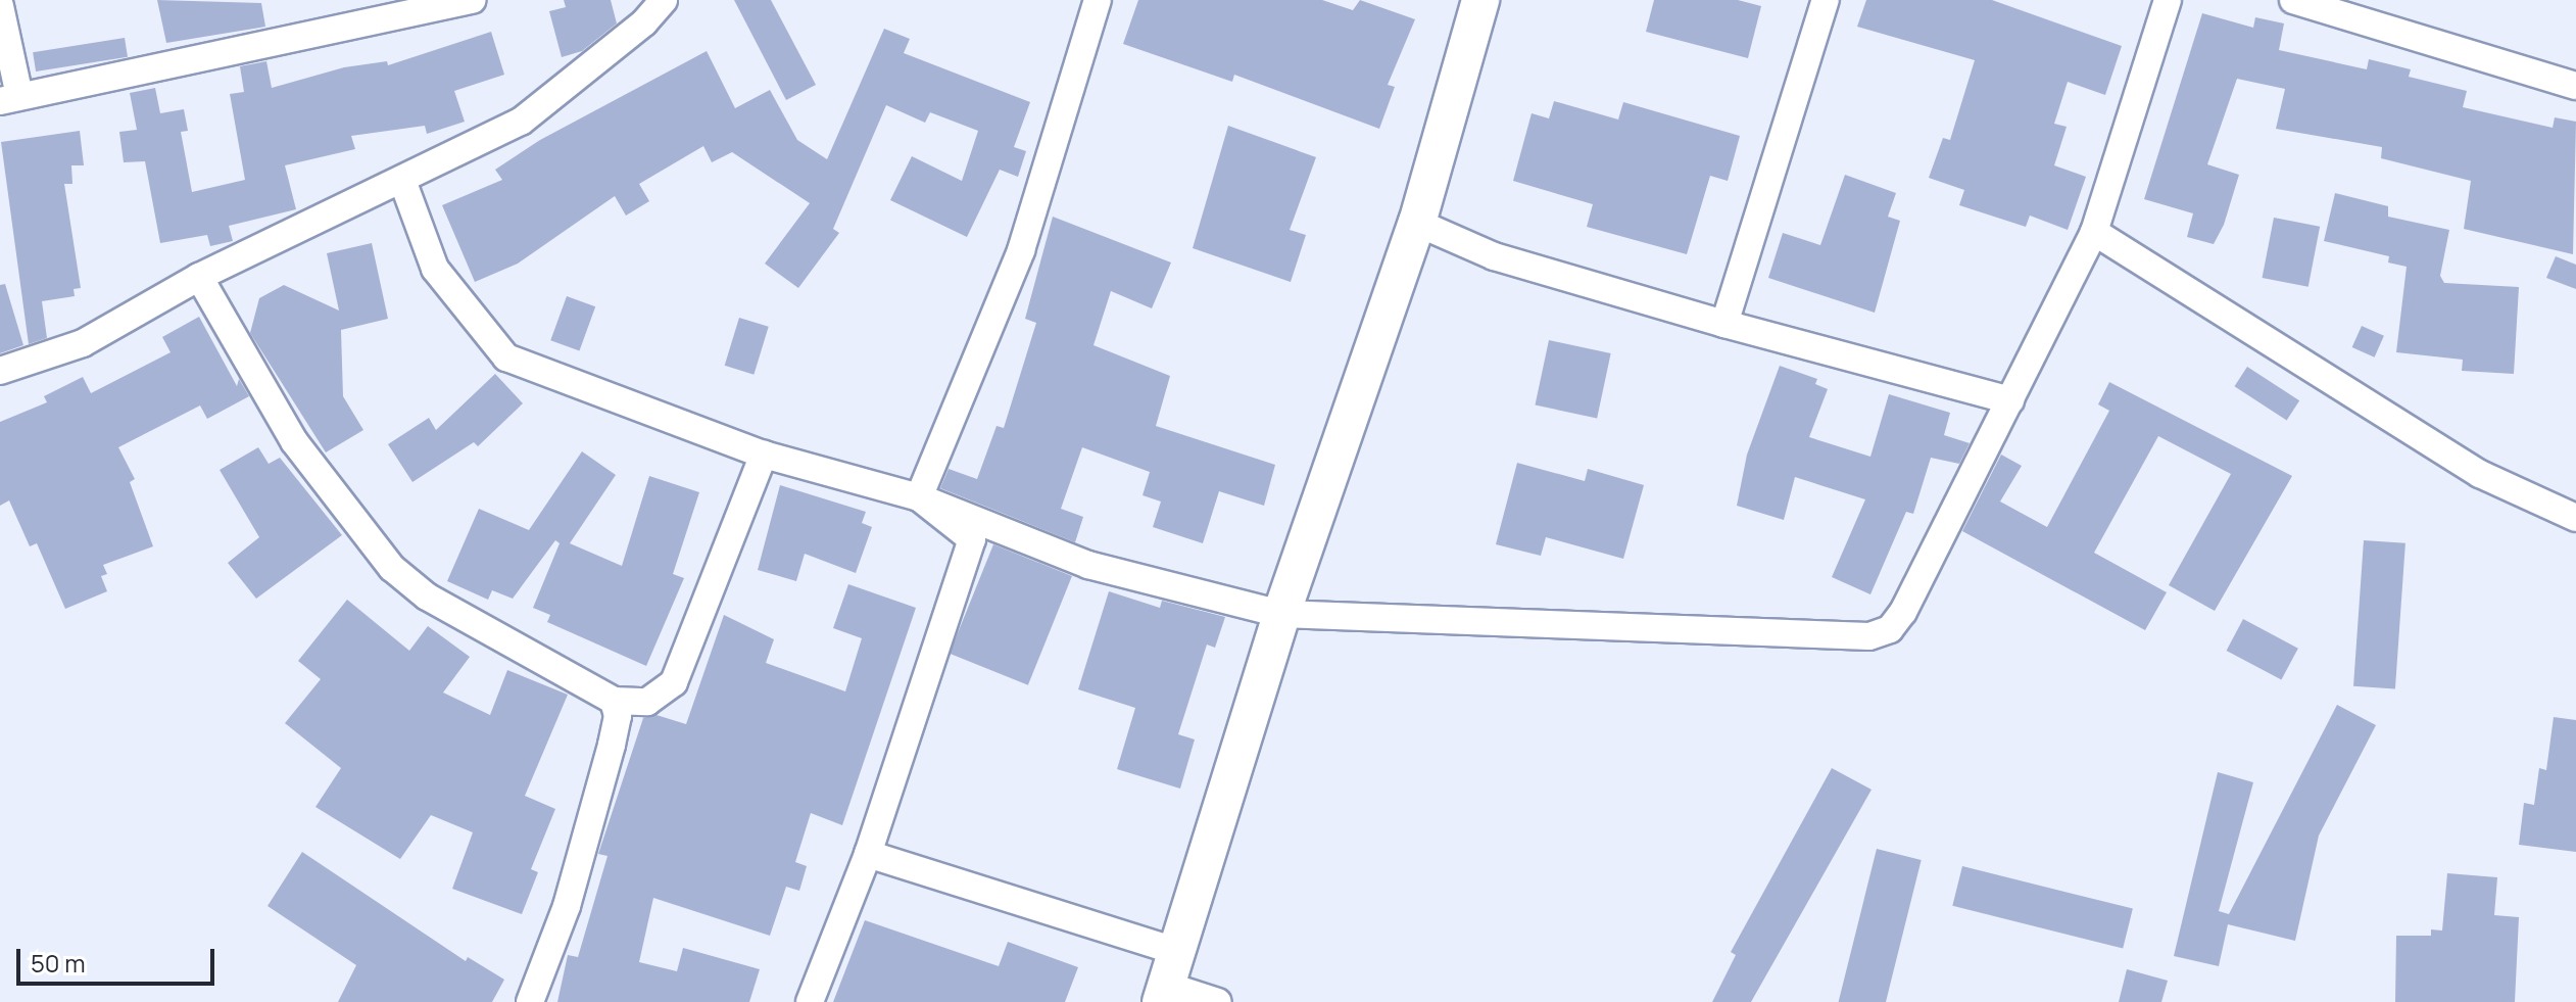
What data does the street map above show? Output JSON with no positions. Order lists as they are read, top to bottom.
{
  "scale_bar": "50 m"
}
